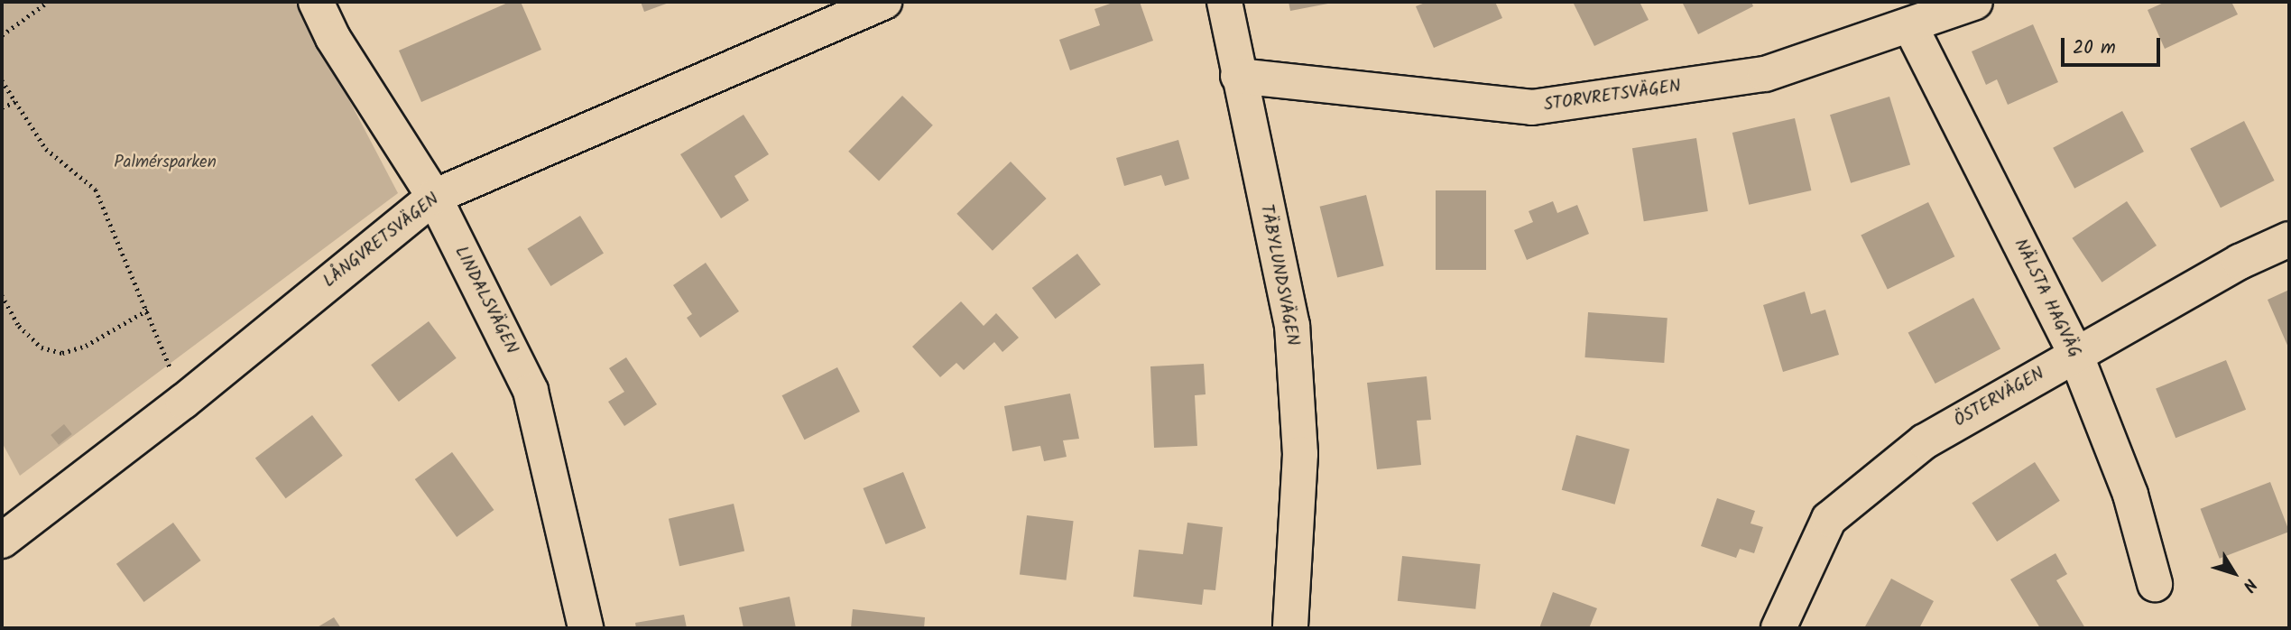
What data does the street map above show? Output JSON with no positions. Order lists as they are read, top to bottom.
{
  "streets": {
    "street": [
      "STORVRETSVÄGEN",
      "LÅNGVRETSVÄGEN",
      "TÄBYLUNDSVÄGEN",
      "NÄLSTA HAGVÄG",
      "LINDALSVÄGEN",
      "ÖSTERVÄGEN"
    ]
  },
  "crossings": [
    ["STORVRETSVÄGEN", "TÄBYLUNDSVÄGEN"],
    ["STORVRETSVÄGEN", "NÄLSTA HAGVÄG"],
    ["LÅNGVRETSVÄGEN", "LINDALSVÄGEN"],
    ["NÄLSTA HAGVÄG", "ÖSTERVÄGEN"]
  ],
  "parks": ["Palmérsparken"],
  "scale_bar": "20 m",
  "north": "bottom right"
}
